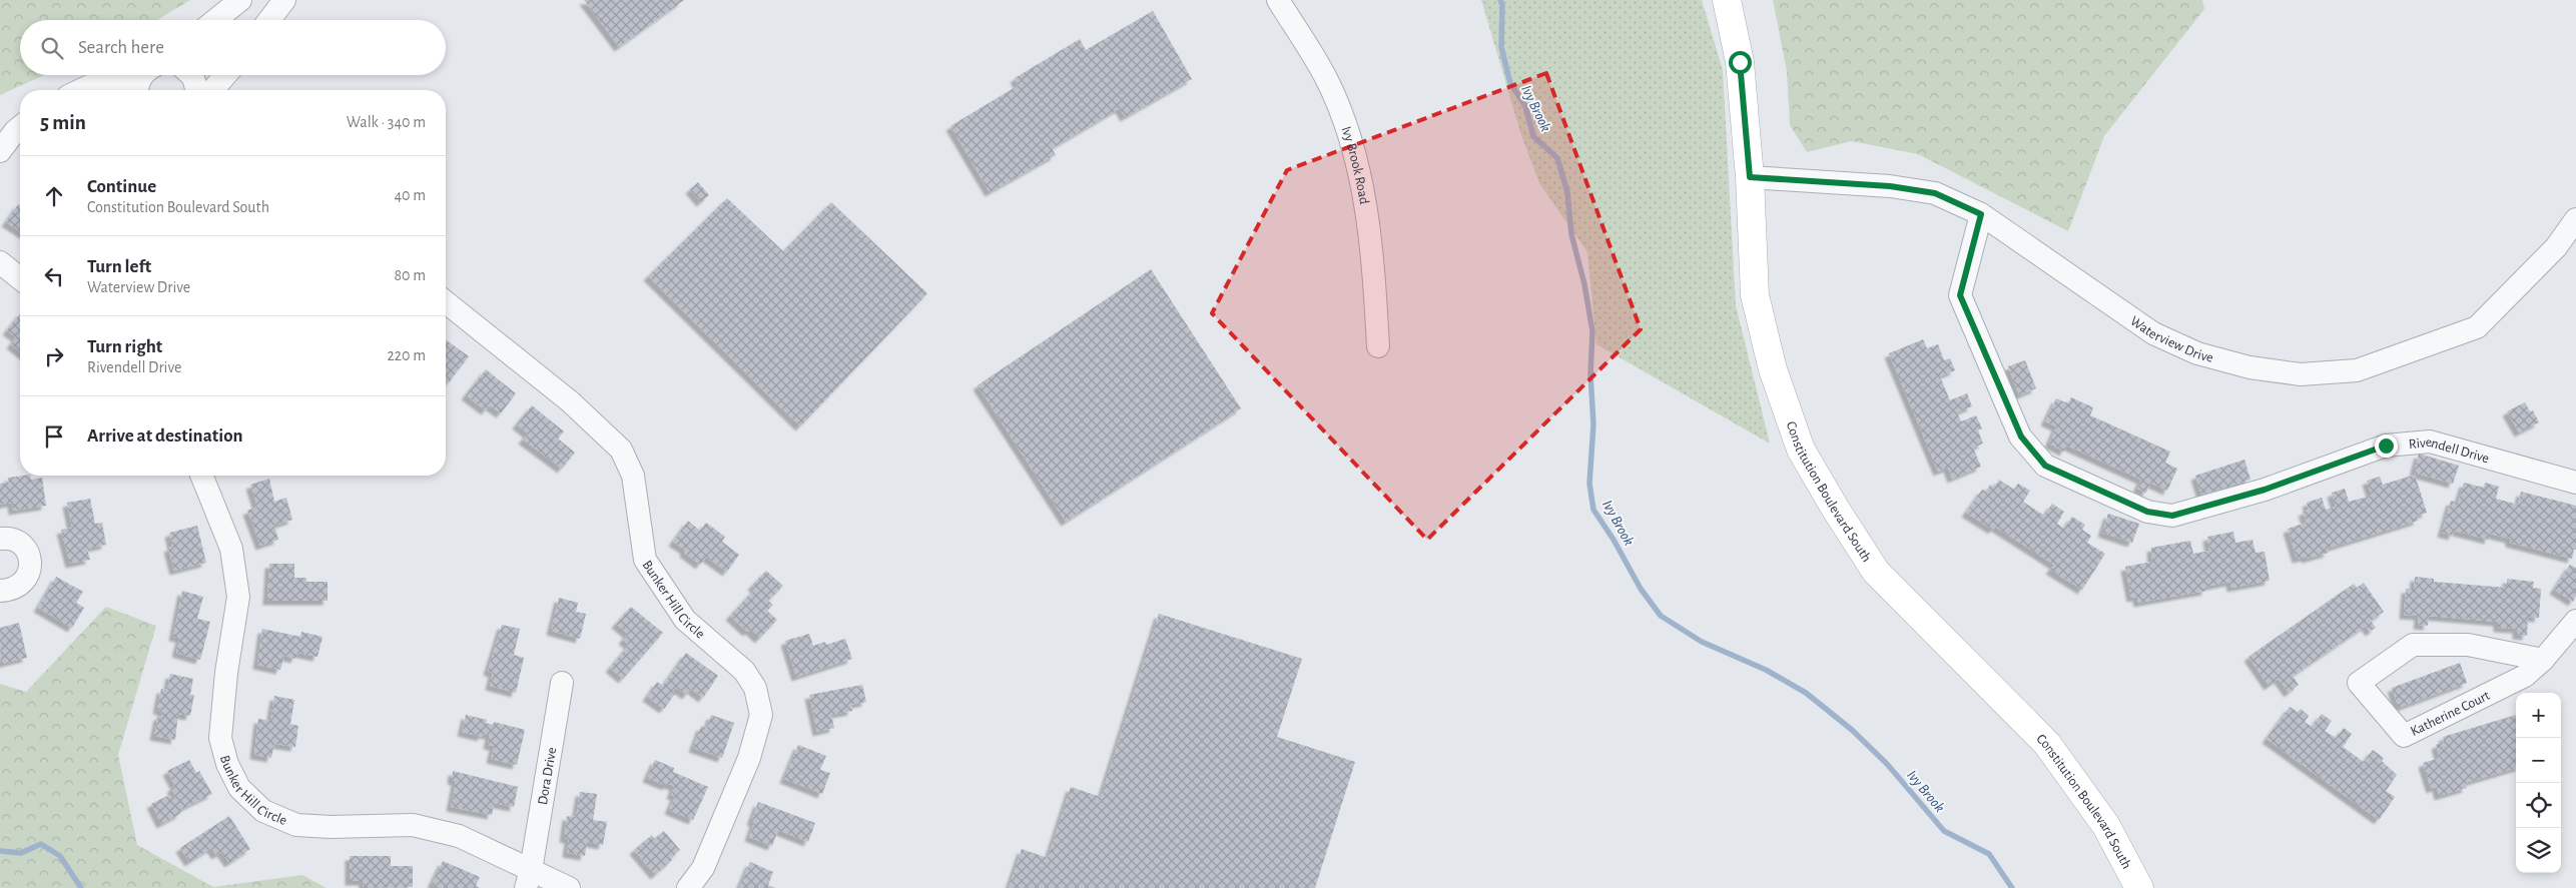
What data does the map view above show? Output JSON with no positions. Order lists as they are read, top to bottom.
{
  "streets": {
    "main road": ["Constitution Boulevard South"],
    "street": [
      "Ivy Brook Road",
      "Waterview Drive",
      "Rivendell Drive",
      "Bunker Hill Circle",
      "Katherine Court",
      "Dora Drive"
    ]
  },
  "crossings": [
    ["Waterview Drive", "Rivendell Drive"],
    ["Waterview Drive", "Constitution Boulevard South"],
    ["Bunker Hill Circle", "Dora Drive"]
  ],
  "water": ["Ivy Brook"],
  "page": {
    "search": "Search here",
    "heading": ["5 min", "Walk · 340 m"],
    "list": [
      ["Continue", "Constitution Boulevard South", "40 m"],
      ["Turn left", "Waterview Drive", "80 m"],
      ["Turn right", "Rivendell Drive", "220 m"],
      "Arrive at destination"
    ],
    "map_buttons": ["+", "−"]
  }
}
